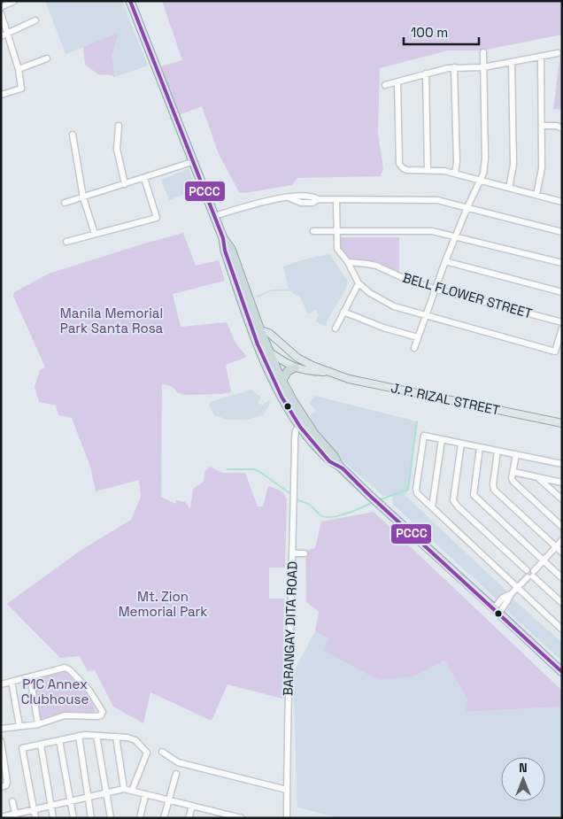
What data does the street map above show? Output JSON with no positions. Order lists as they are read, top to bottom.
{
  "streets": {
    "main road": ["J. P. RIZAL STREET"],
    "street": ["BELL FLOWER STREET", "BARANGAY DITA ROAD"]
  },
  "parks": ["Manila Memorial Park Santa Rosa", "Mt. Zion Memorial Park", "P1C Annex Clubhouse"],
  "lines": ["transit line PCCC"],
  "scale_bar": "100 m",
  "north": "top"
}
